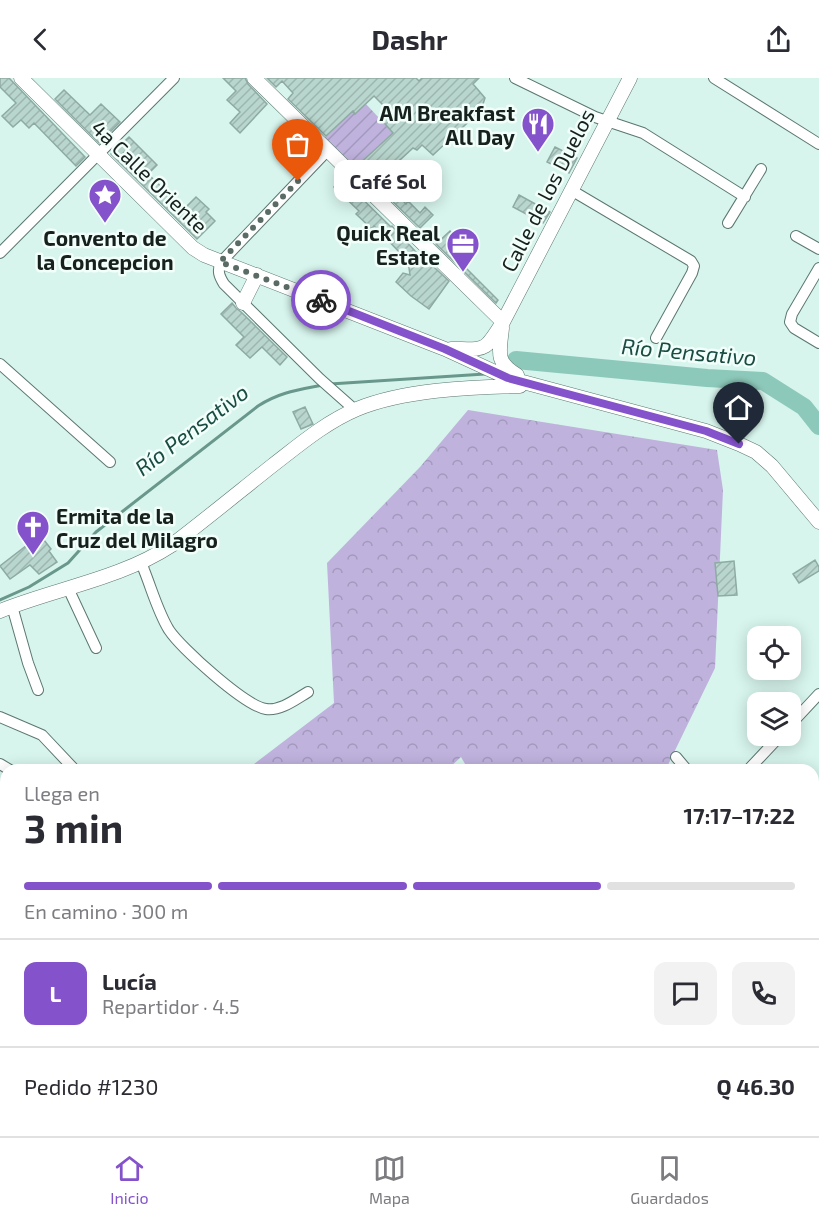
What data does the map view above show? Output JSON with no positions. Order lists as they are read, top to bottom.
{
  "streets": {
    "main road": ["4a Calle Oriente", "Calle de los Duelos"]
  },
  "crossings": [
    ["4a Calle Oriente", "Calle de los Duelos"]
  ],
  "water": ["Río Pensativo"],
  "places": {
    "restaurant": ["AM Breakfast All Day"],
    "other": ["Café Sol"],
    "place": ["Convento de la Concepcion"],
    "office": ["Quick Real Estate"],
    "church": ["Ermita de la Cruz del Milagro"]
  },
  "page": {
    "header": "Dashr",
    "bubble": "Café Sol",
    "heading": ["3 min", "Llega en", "17:17–17:22"],
    "panel": [
      "Lucía",
      "Repartidor · 4.5",
      "Pedido #1230",
      "Q 46.30"
    ],
    "bar": "En camino · 300 m",
    "round": "L",
    "tabs": ["Inicio", "Mapa", "Guardados"]
  }
}
